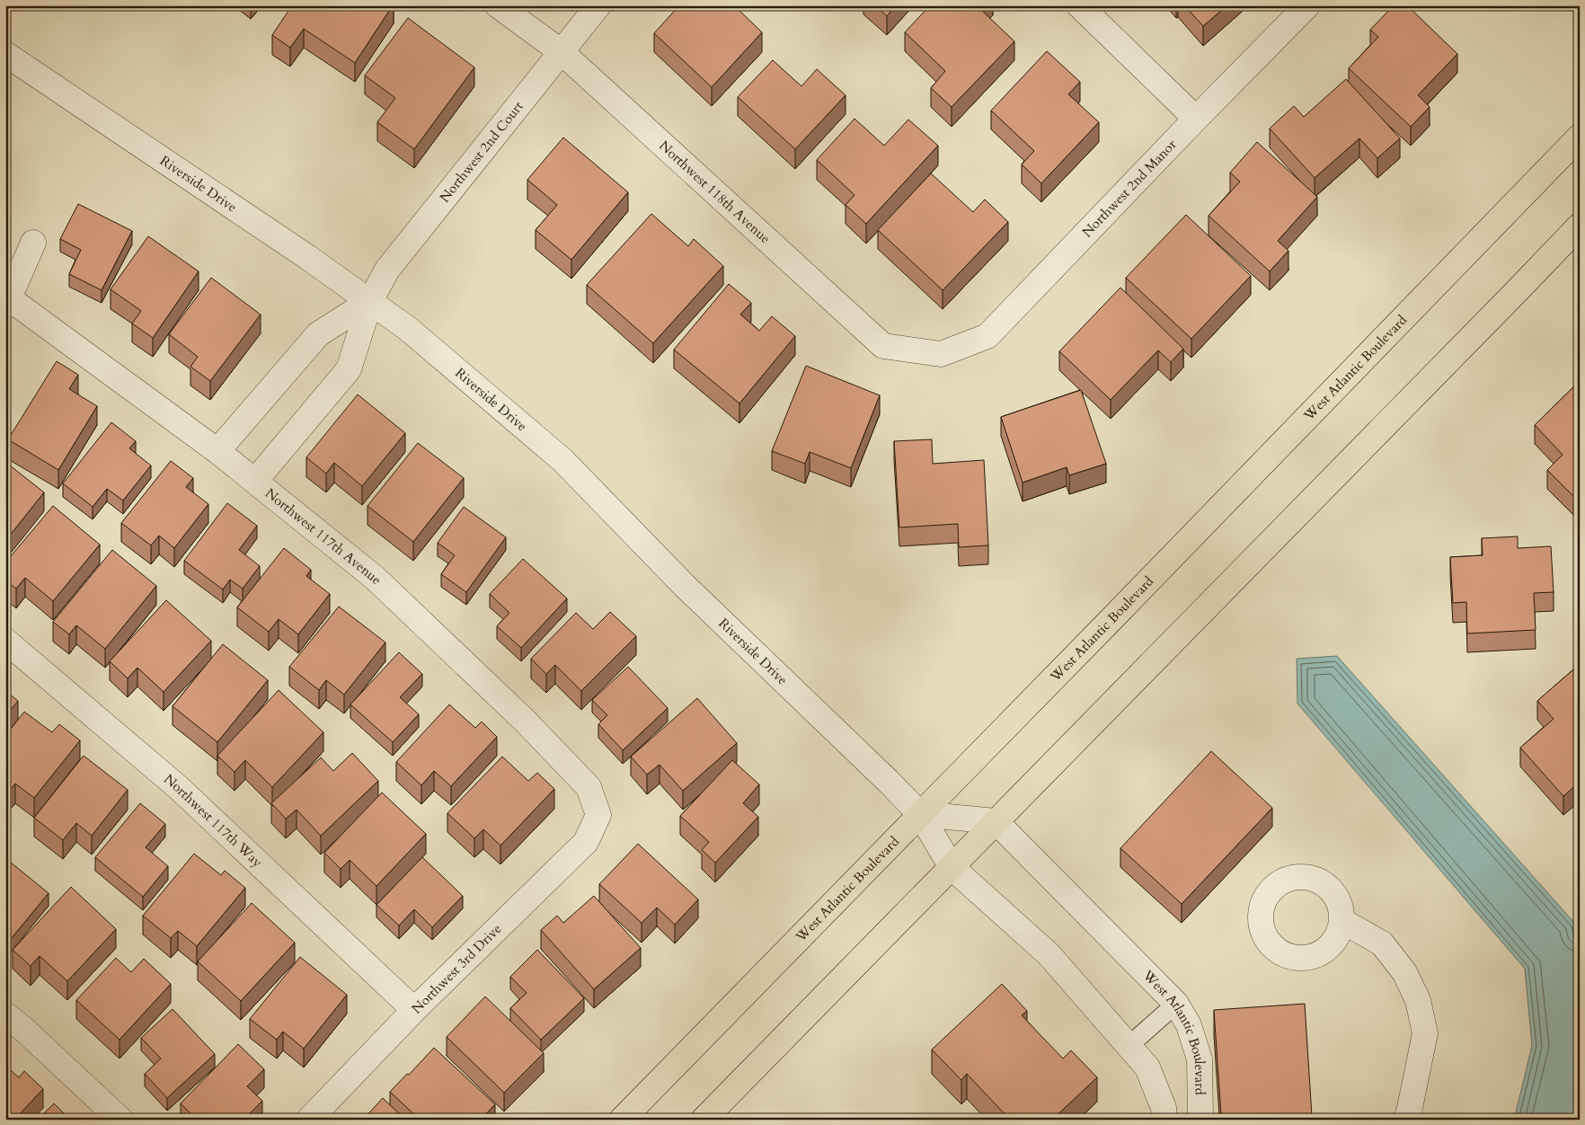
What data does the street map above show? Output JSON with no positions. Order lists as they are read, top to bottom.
{
  "streets": {
    "main road": ["West Atlantic Boulevard"],
    "street": [
      "Northwest 2nd Court",
      "Riverside Drive",
      "Northwest 2nd Manor",
      "Northwest 118th Avenue",
      "Northwest 117th Avenue",
      "Northwest 117th Way",
      "Northwest 3rd Drive"
    ]
  },
  "crossings": [
    ["Northwest 2nd Court", "Riverside Drive"],
    ["Northwest 2nd Court", "Northwest 118th Avenue"],
    ["Northwest 2nd Court", "Northwest 117th Avenue"],
    ["Riverside Drive", "West Atlantic Boulevard"],
    ["Northwest 2nd Manor", "Northwest 118th Avenue"],
    ["Northwest 117th Avenue", "Northwest 3rd Drive"],
    ["Northwest 117th Way", "Northwest 3rd Drive"]
  ]
}
